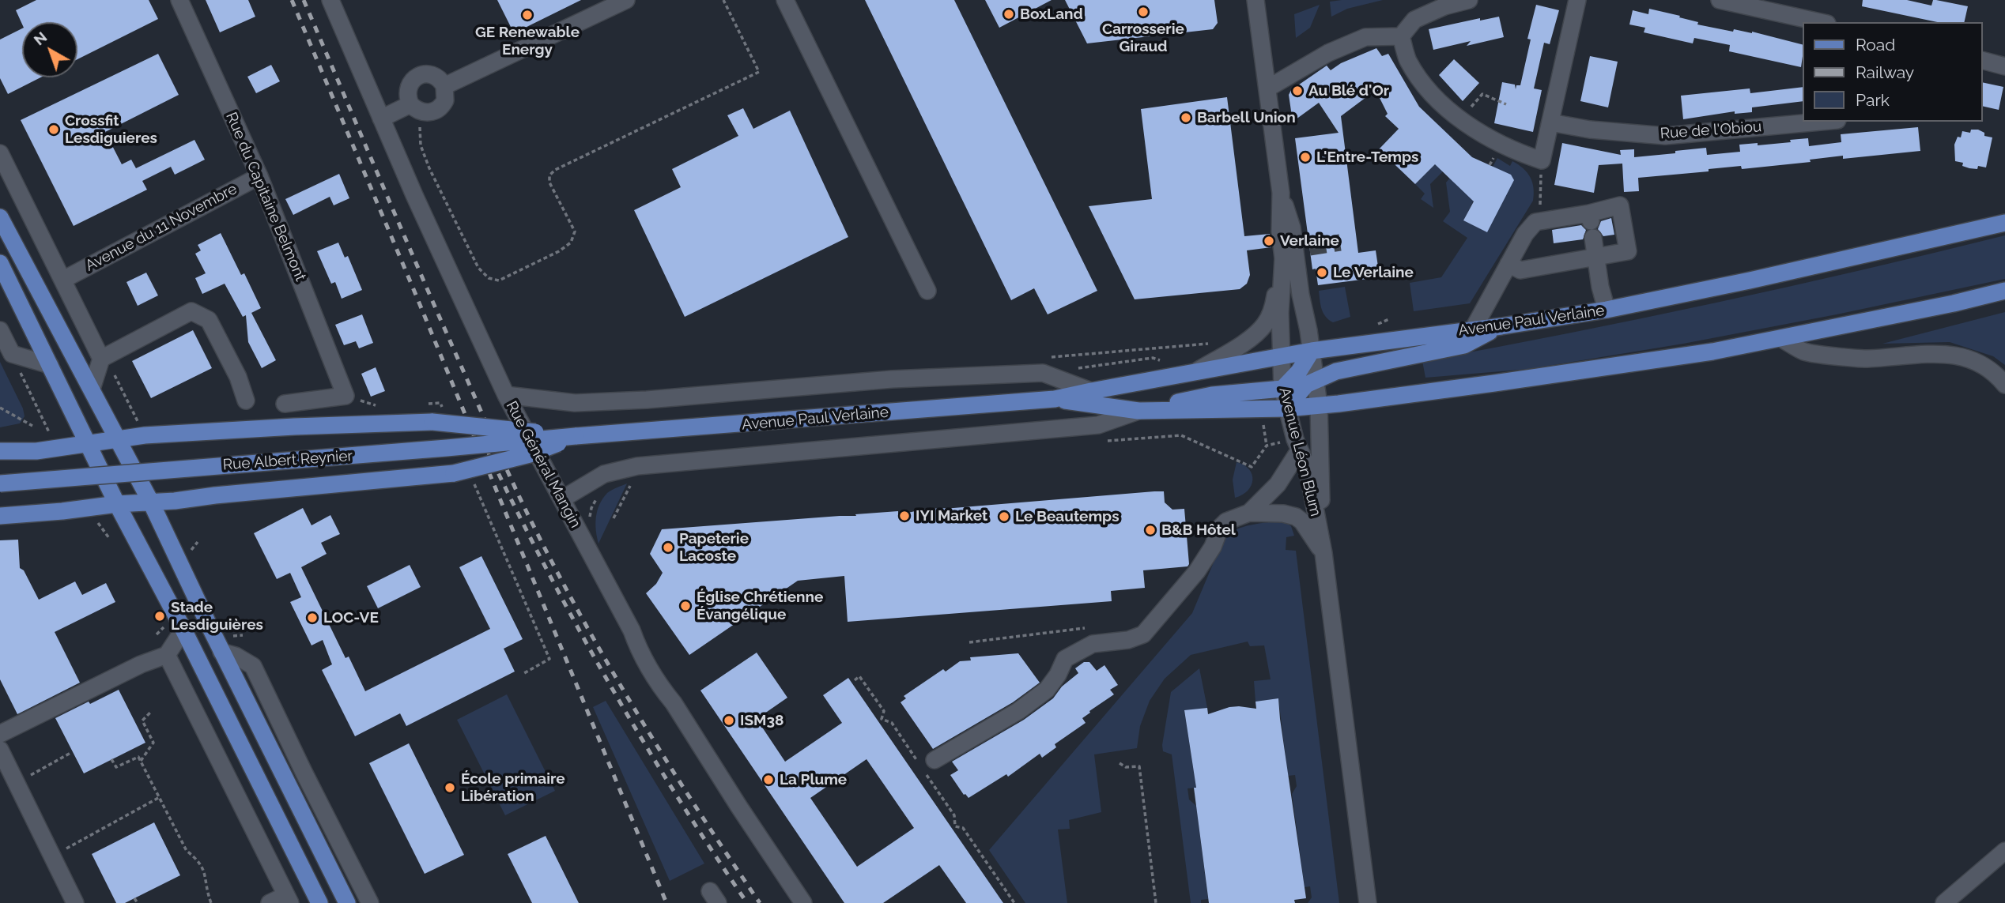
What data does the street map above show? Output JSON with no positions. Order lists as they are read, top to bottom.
{
  "streets": {
    "main road": ["Avenue Paul Verlaine", "Rue Albert Reynier"],
    "street": [
      "Rue de l'Obiou",
      "Rue du Capitaine Belmont",
      "Avenue du 11 Novembre",
      "Avenue Léon Blum",
      "Rue Général Mangin"
    ]
  },
  "crossings": [
    ["Rue du Capitaine Belmont", "Avenue du 11 Novembre"],
    ["Avenue Paul Verlaine", "Avenue Léon Blum"],
    ["Avenue Paul Verlaine", "Rue Albert Reynier"]
  ],
  "places": [
    "Carrosserie Giraud",
    "BoxLand",
    "GE Renewable Energy",
    "Au Blé d'Or",
    "Barbell Union",
    "Crossfit Lesdiguieres",
    "L'Entre-Temps",
    "Verlaine",
    "Le Verlaine",
    "IYI Market",
    "Le Beautemps",
    "B&B Hôtel",
    "Papeterie Lacoste",
    "Église Chrétienne Évangélique",
    "Stade Lesdiguières",
    "LOC-VE",
    "ISM38",
    "La Plume",
    "École primaire Libération"
  ],
  "legend": ["Road", "Railway", "Park"],
  "north": "top left"
}
